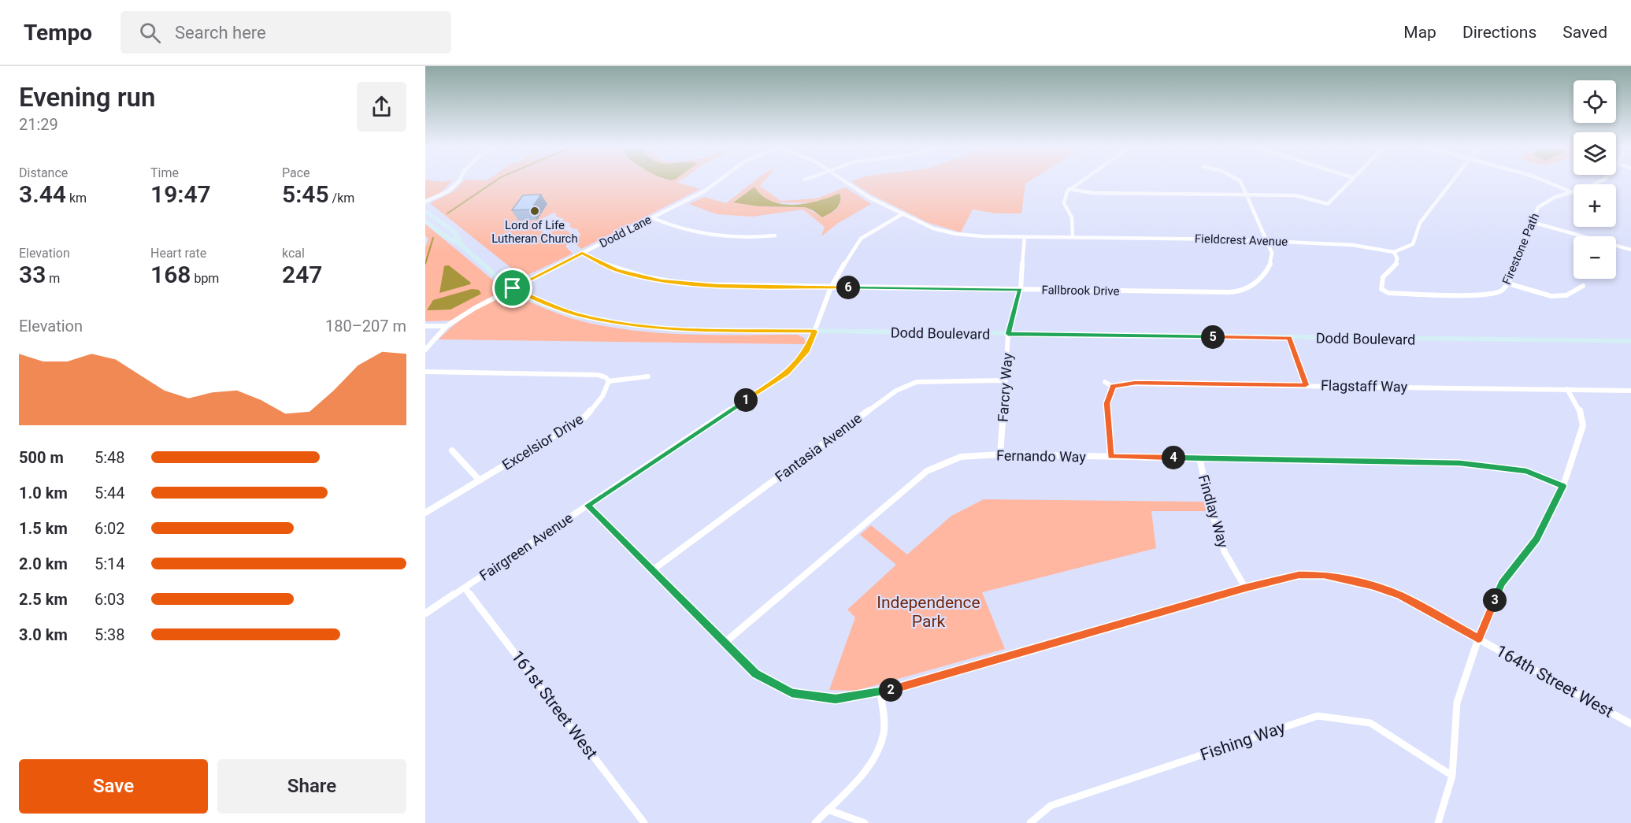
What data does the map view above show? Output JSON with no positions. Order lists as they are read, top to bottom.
{
  "streets": {
    "street": [
      "Dodd Lane",
      "Fieldcrest Avenue",
      "Firestone Path",
      "Fallbrook Drive",
      "Dodd Boulevard",
      "Flagstaff Way",
      "Farcry Way",
      "Excelsior Drive",
      "Fantasia Avenue",
      "Fernando Way",
      "Findlay Way",
      "Fairgreen Avenue",
      "164th Street West",
      "161st Street West",
      "Fishing Way"
    ]
  },
  "crossings": [
    ["Dodd Lane", "Fallbrook Drive"],
    ["Dodd Lane", "Dodd Boulevard"],
    ["Fieldcrest Avenue", "Firestone Path"],
    ["Fieldcrest Avenue", "Fallbrook Drive"],
    ["Fieldcrest Avenue", "Farcry Way"],
    ["Fieldcrest Avenue", "Fairgreen Avenue"],
    ["Fallbrook Drive", "Farcry Way"],
    ["Fallbrook Drive", "Fairgreen Avenue"],
    ["Dodd Boulevard", "Farcry Way"],
    ["Dodd Boulevard", "Fairgreen Avenue"],
    ["Farcry Way", "Fantasia Avenue"],
    ["Farcry Way", "Fernando Way"],
    ["Fantasia Avenue", "164th Street West"],
    ["Fernando Way", "Findlay Way"],
    ["Fernando Way", "164th Street West"],
    ["Findlay Way", "164th Street West"],
    ["Fairgreen Avenue", "164th Street West"],
    ["Fairgreen Avenue", "161st Street West"]
  ],
  "parks": ["Independence Park"],
  "places": ["Lord of Life Lutheran Church"],
  "page": {
    "header": "Tempo",
    "search": "Search here",
    "nav": ["Map", "Directions", "Saved"],
    "heading": ["Evening run", "21:29"],
    "map_buttons": ["+", "−"],
    "stats": [
      ["Distance", "3.44 km"],
      ["Time", "19:47"],
      ["Pace", "5:45 /km"],
      ["Elevation", "33 m"],
      ["Heart rate", "168 bpm"],
      ["kcal", "247"]
    ],
    "pins": [
      "6",
      "5",
      "1",
      "4",
      "3",
      "2"
    ],
    "chart": ["Elevation", "180–207 m"],
    "list": [
      {
        "name": "500 m",
        "note": "5:48"
      },
      {
        "name": "1.0 km",
        "note": "5:44"
      },
      {
        "name": "1.5 km",
        "note": "6:02"
      },
      {
        "name": "2.0 km",
        "note": "5:14"
      },
      {
        "name": "2.5 km",
        "note": "6:03"
      },
      {
        "name": "3.0 km",
        "note": "5:38"
      }
    ],
    "buttons": ["Save", "Share"]
  }
}
